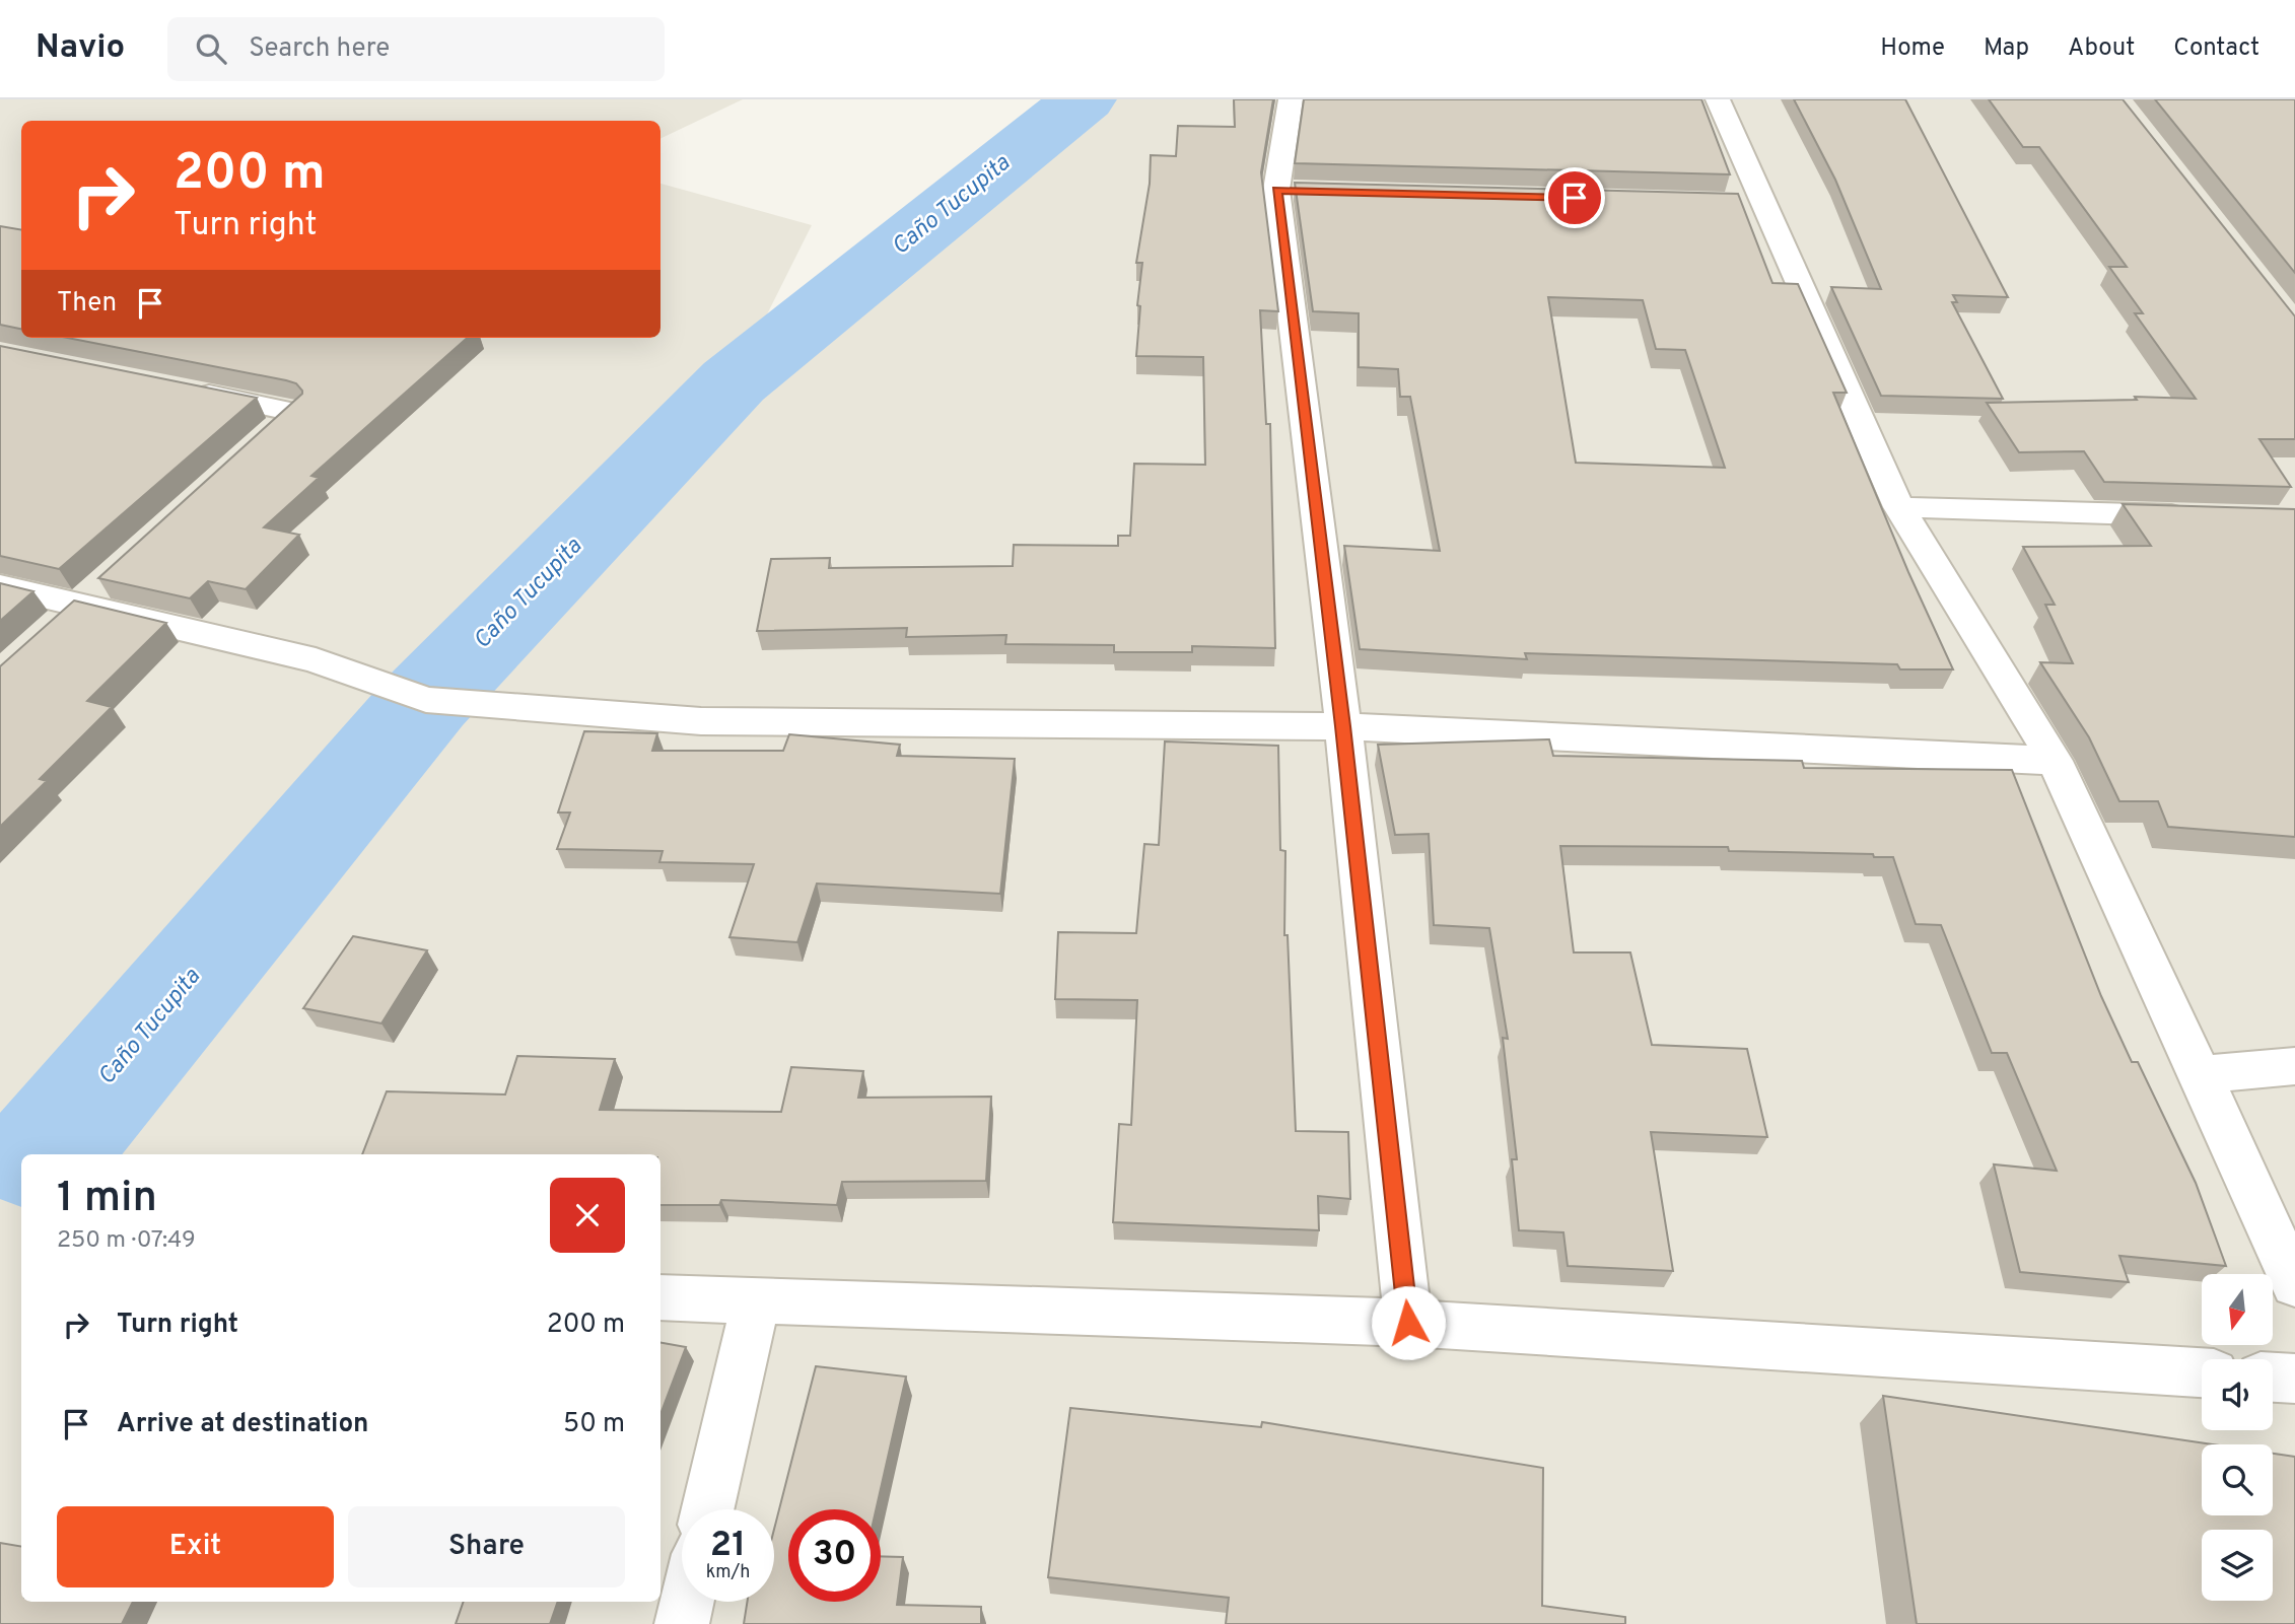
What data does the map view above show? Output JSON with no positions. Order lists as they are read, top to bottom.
{
  "water": ["Caño Tucupita"],
  "north": "bottom",
  "page": {
    "header": "Navio",
    "search": "Search here",
    "nav": [
      "Home",
      "Map",
      "About",
      "Contact"
    ],
    "turn": ["200 m", "Turn right"],
    "then": "Then",
    "heading": ["1 min", "250 m · 07:49"],
    "list": [
      {
        "name": "Turn right",
        "value": "200 m"
      },
      {
        "name": "Arrive at destination",
        "value": "50 m"
      }
    ],
    "buttons": ["Exit", "Share"],
    "speed": "21 km/h",
    "limit": "30"
  }
}
